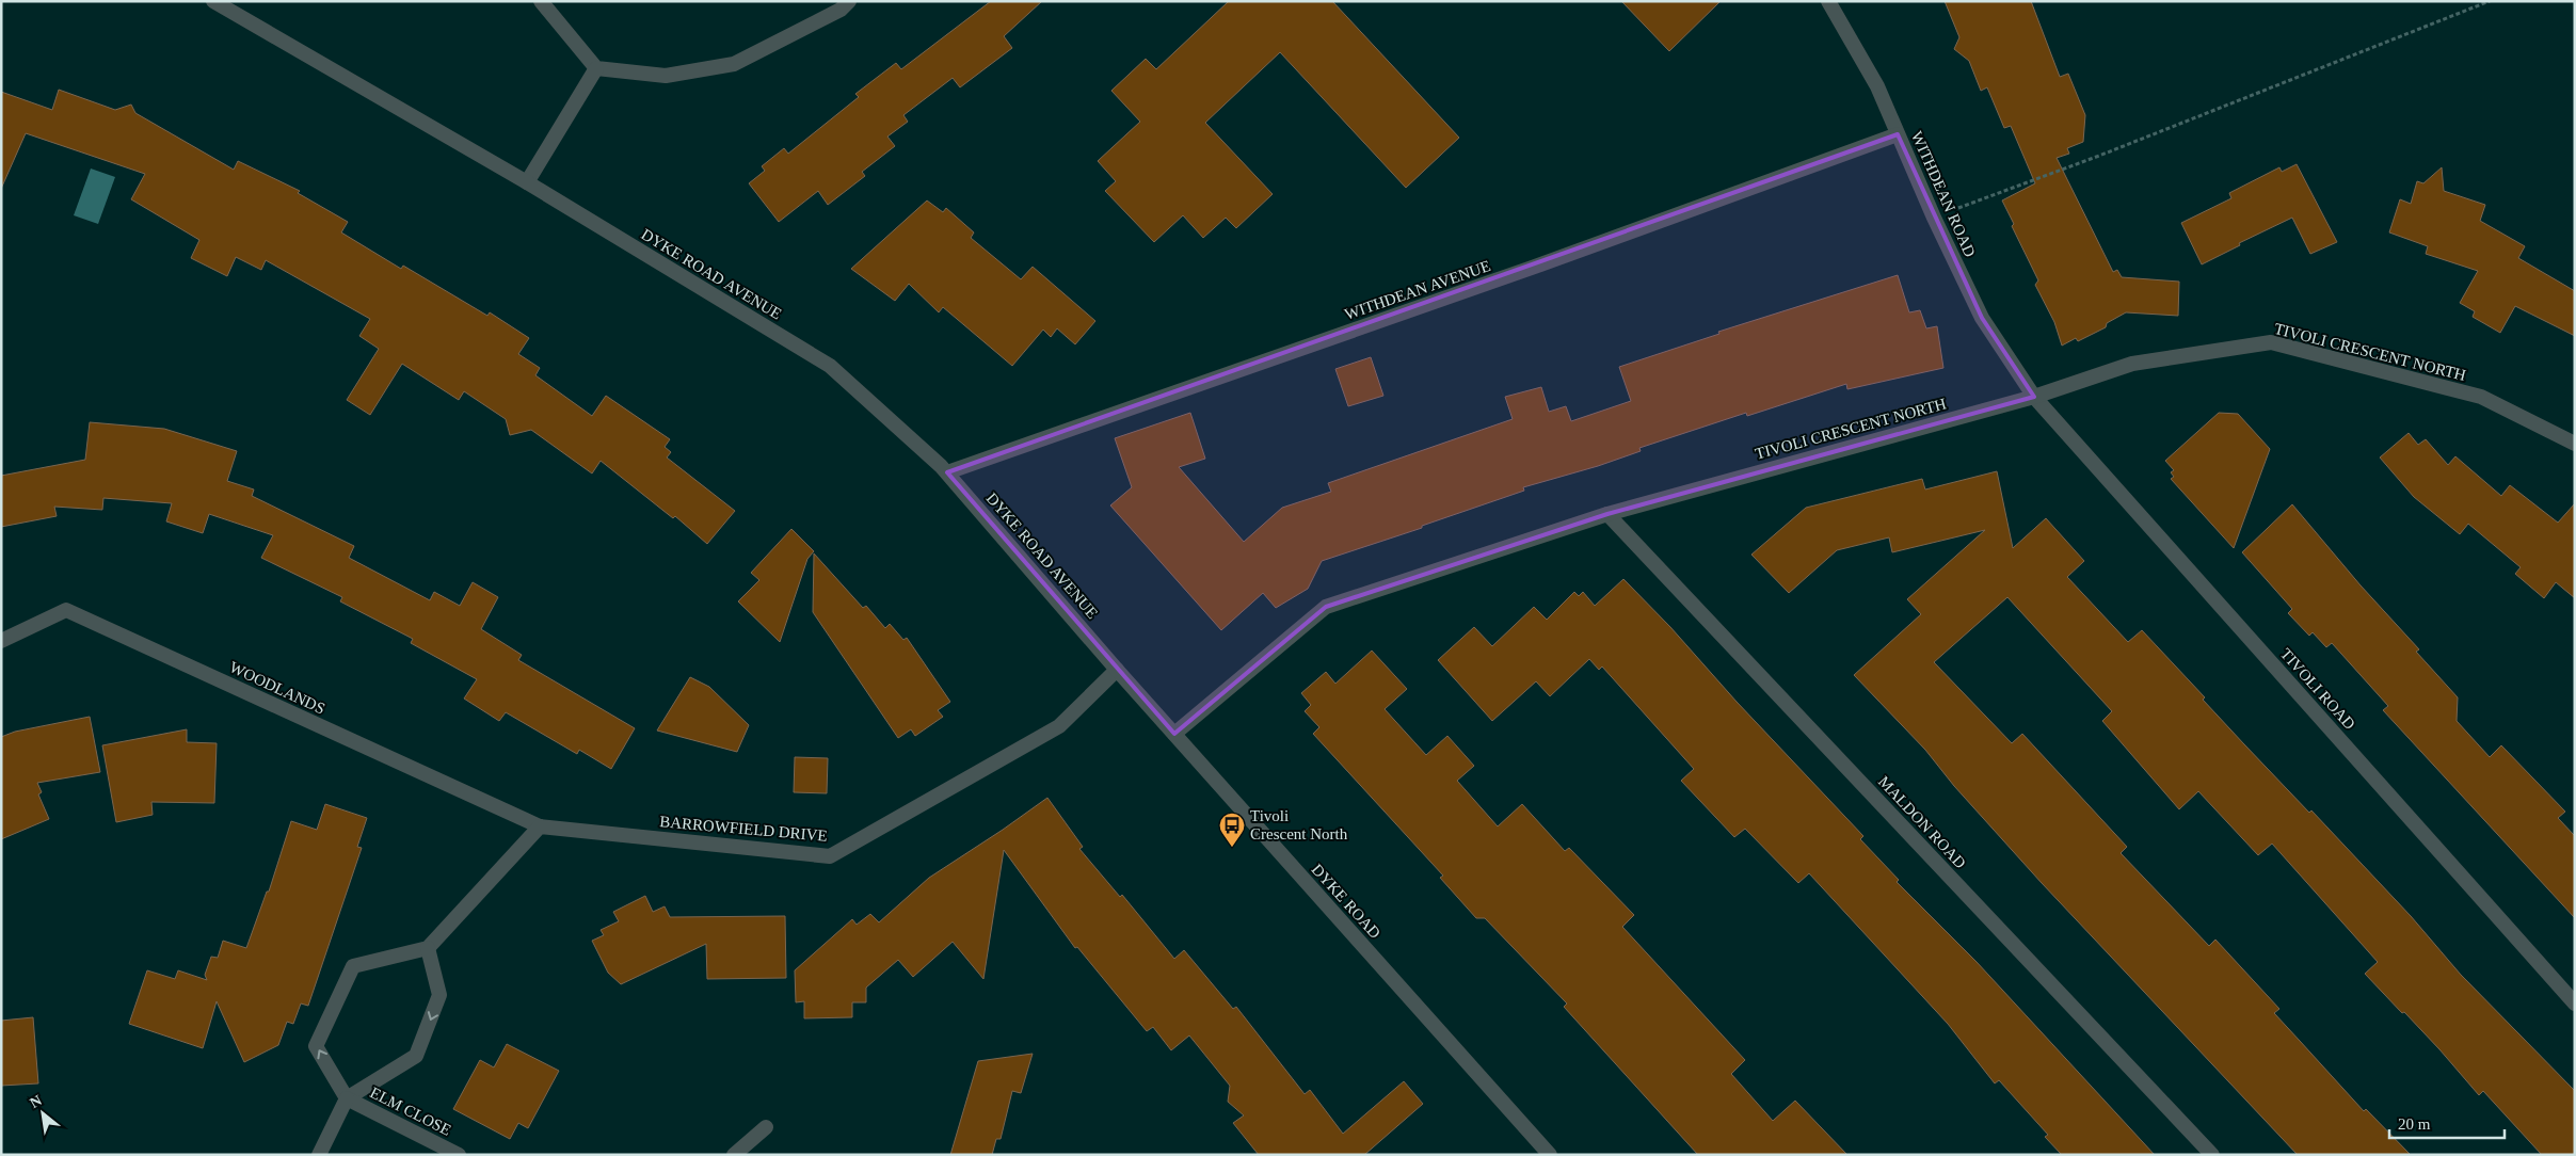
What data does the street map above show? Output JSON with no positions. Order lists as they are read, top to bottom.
{
  "streets": {
    "street": [
      "WITHDEAN ROAD",
      "DYKE ROAD AVENUE",
      "WITHDEAN AVENUE",
      "TIVOLI CRESCENT NORTH",
      "WOODLANDS",
      "TIVOLI ROAD",
      "MALDON ROAD",
      "BARROWFIELD DRIVE",
      "DYKE ROAD",
      "ELM CLOSE"
    ]
  },
  "crossings": [
    ["WITHDEAN ROAD", "WITHDEAN AVENUE"],
    ["WITHDEAN ROAD", "TIVOLI CRESCENT NORTH"],
    ["WITHDEAN ROAD", "TIVOLI ROAD"],
    ["DYKE ROAD AVENUE", "WITHDEAN AVENUE"],
    ["DYKE ROAD AVENUE", "BARROWFIELD DRIVE"],
    ["DYKE ROAD AVENUE", "DYKE ROAD"],
    ["TIVOLI CRESCENT NORTH", "TIVOLI ROAD"],
    ["TIVOLI CRESCENT NORTH", "MALDON ROAD"],
    ["TIVOLI CRESCENT NORTH", "DYKE ROAD"],
    ["WOODLANDS", "BARROWFIELD DRIVE"],
    ["BARROWFIELD DRIVE", "DYKE ROAD"]
  ],
  "places": {
    "bus stop": ["Tivoli Crescent North"]
  },
  "scale_bar": "20 m",
  "north": "top left"
}
